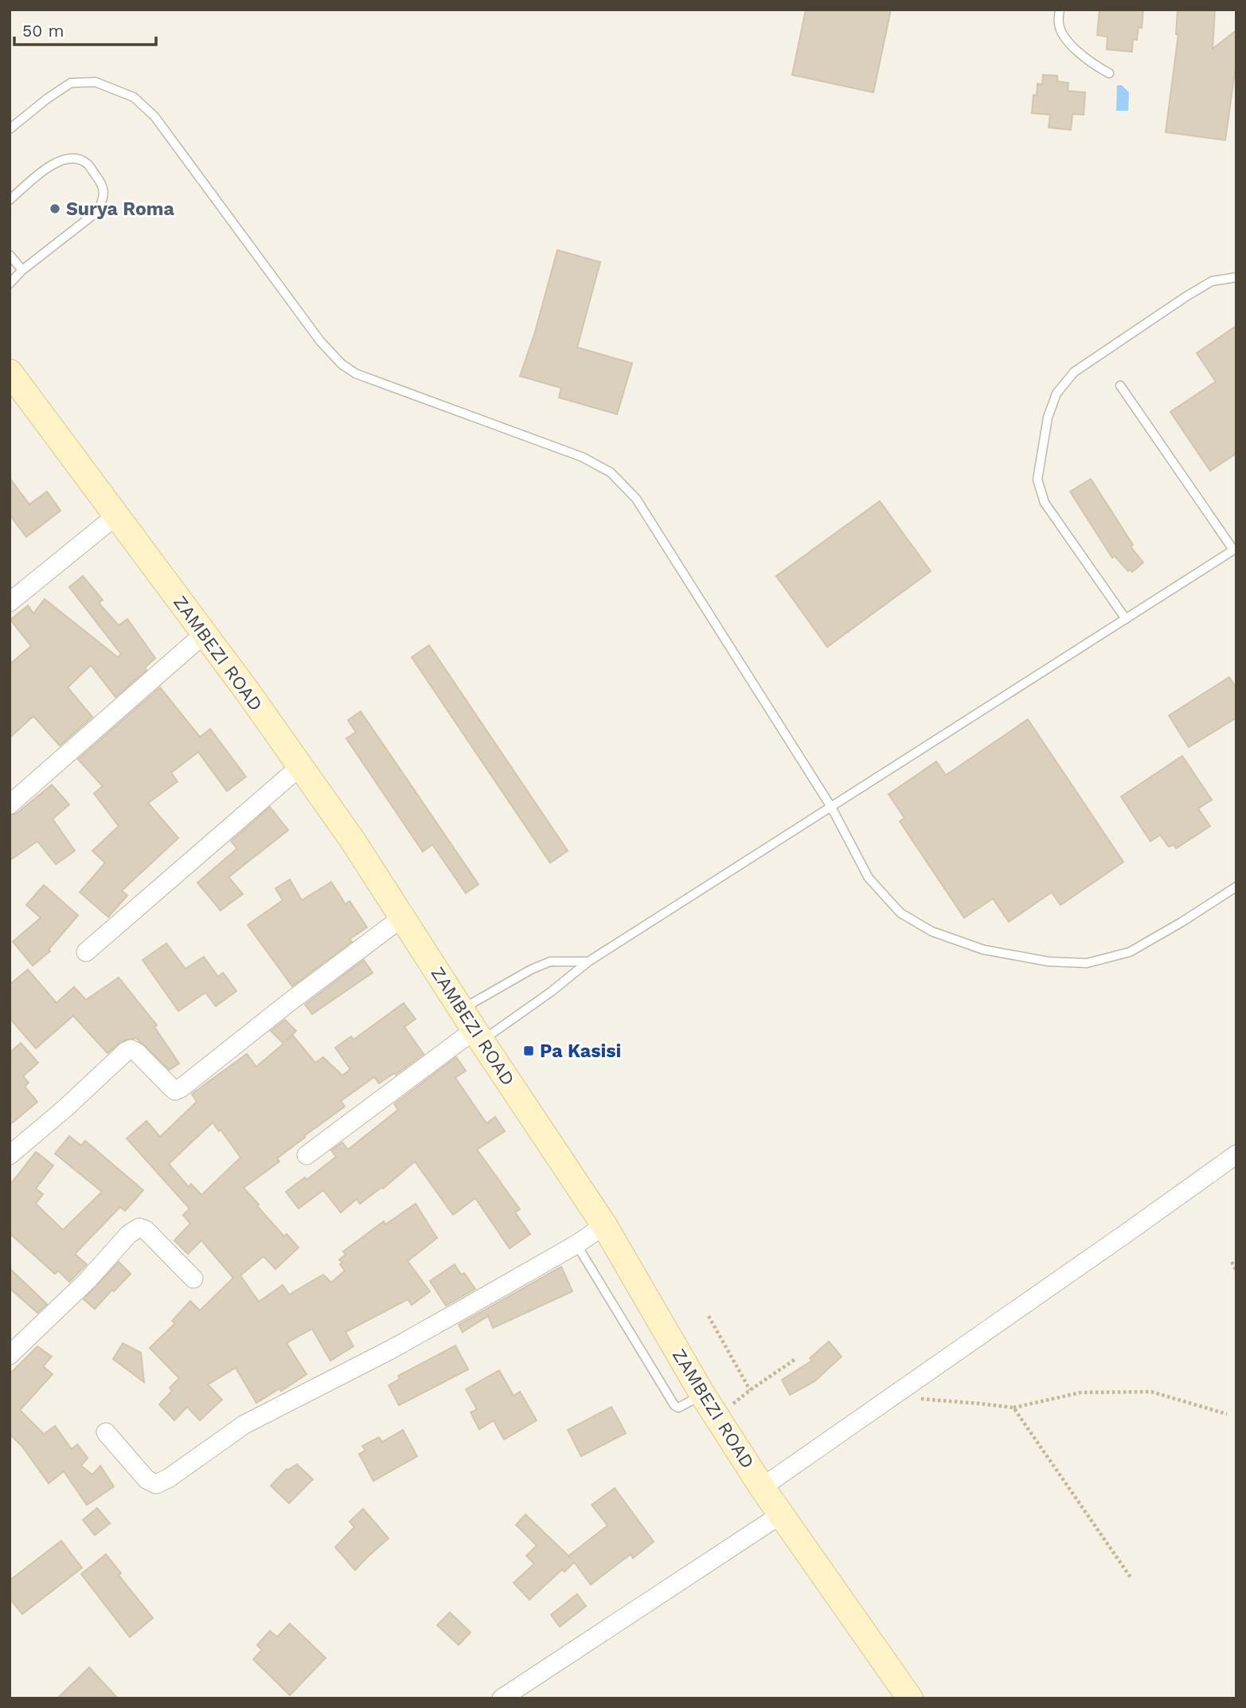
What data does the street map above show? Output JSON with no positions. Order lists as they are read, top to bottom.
{
  "streets": {
    "main road": ["ZAMBEZI ROAD"]
  },
  "places": {
    "other": ["Surya Roma"],
    "transit": ["Pa Kasisi"]
  },
  "scale_bar": "50 m"
}
